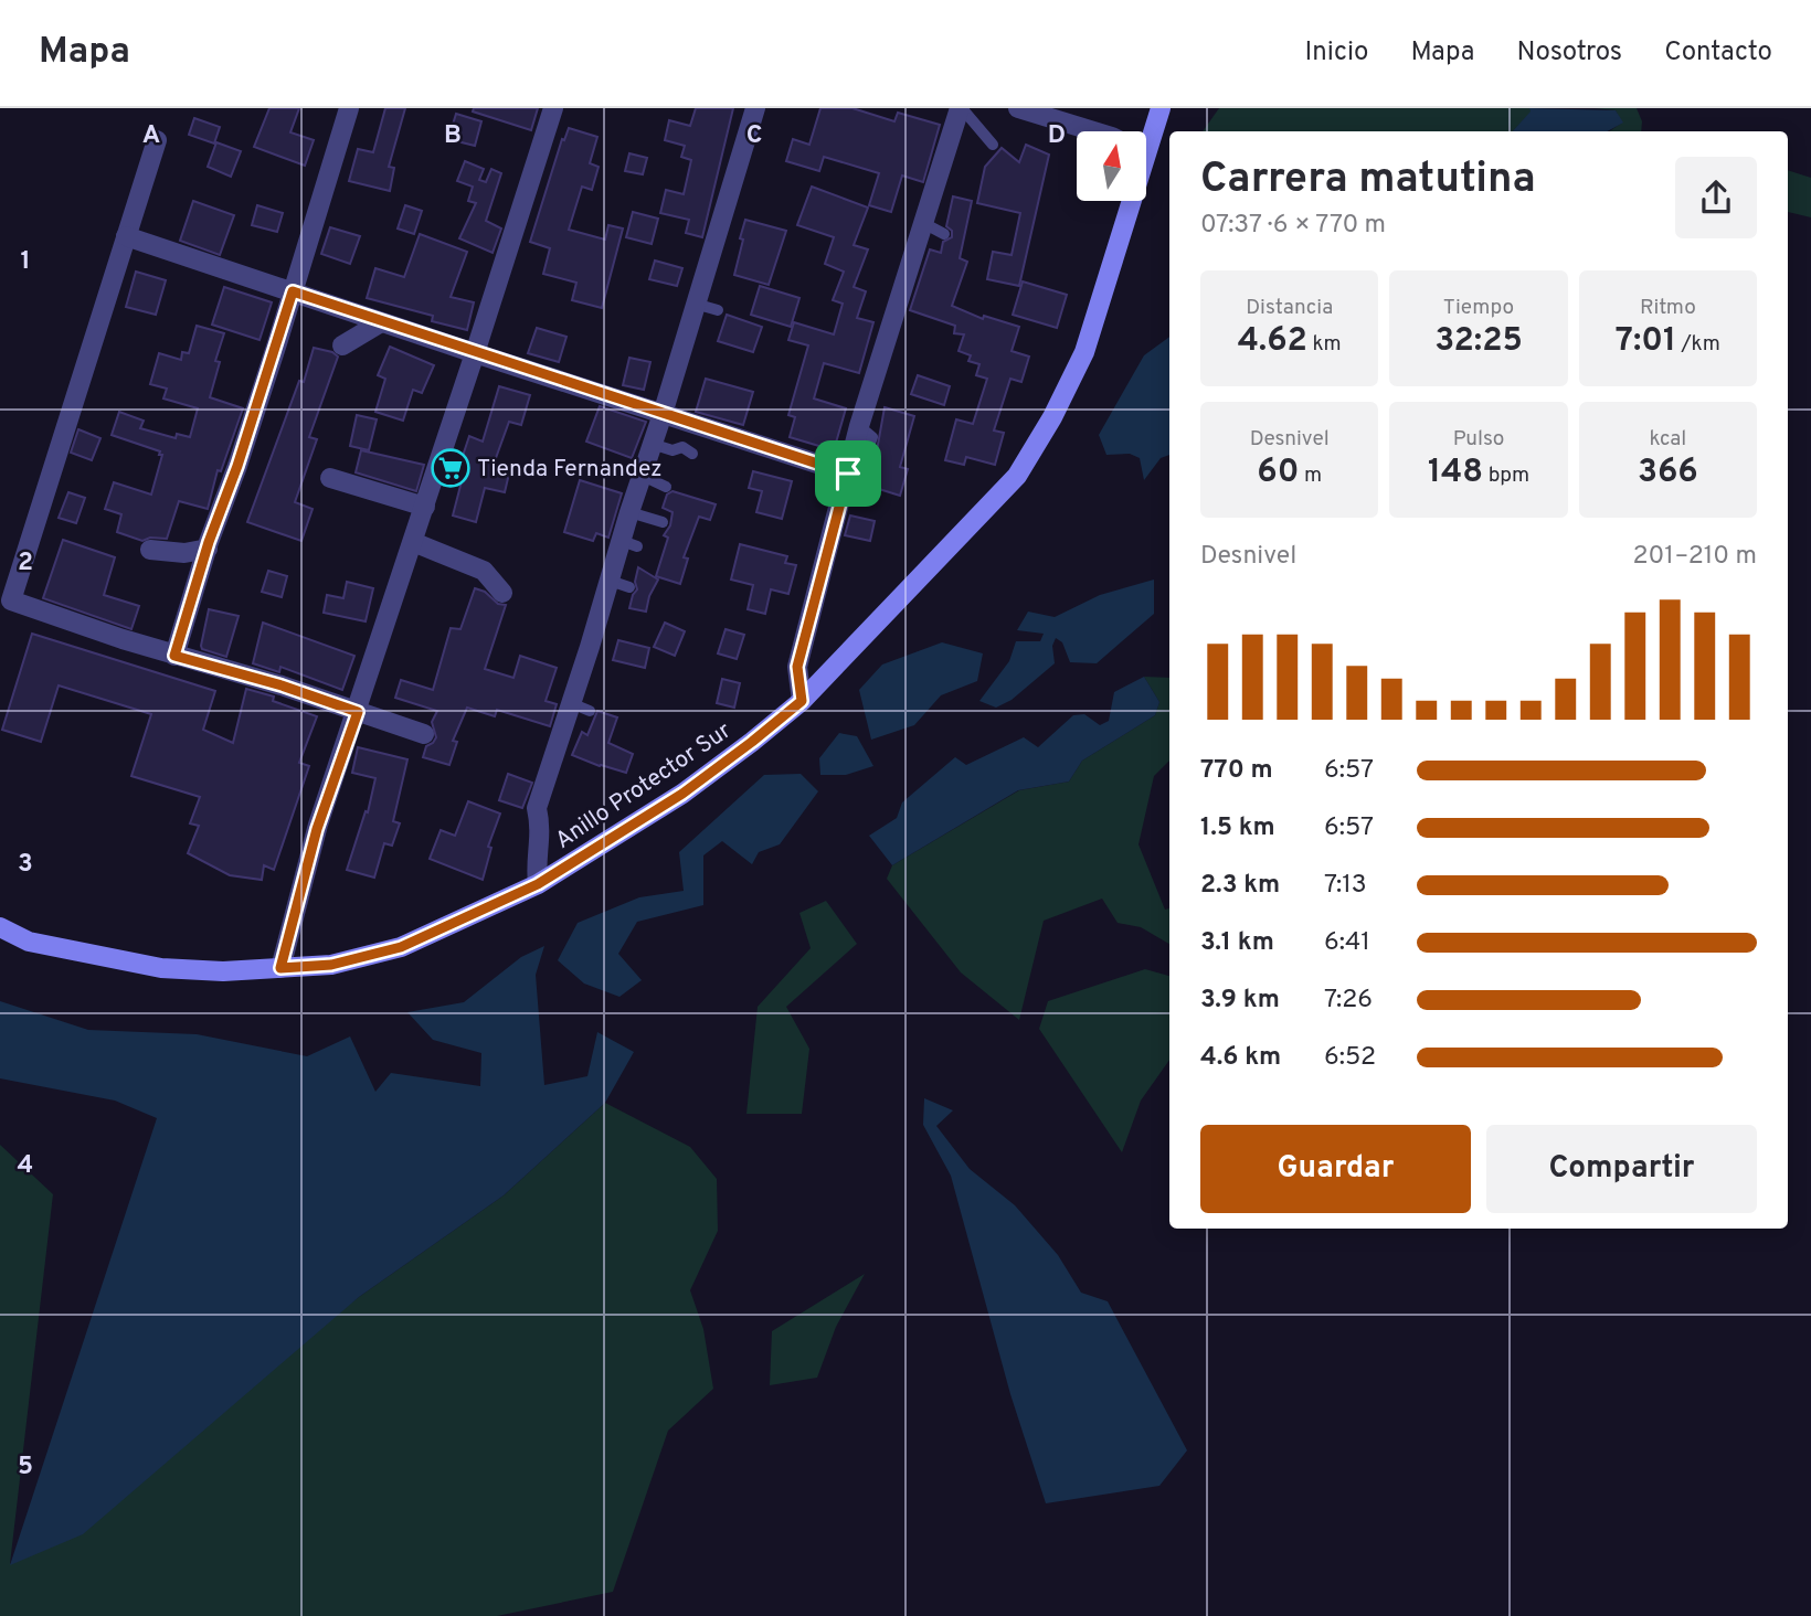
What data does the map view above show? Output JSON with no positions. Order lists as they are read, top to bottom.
{
  "streets": {
    "street": ["Anillo Protector Sur"]
  },
  "places": {
    "supermarket": ["Tienda Fernandez"]
  },
  "north": "top",
  "page": {
    "header": "Mapa",
    "nav": [
      "Inicio",
      "Mapa",
      "Nosotros",
      "Contacto"
    ],
    "heading": ["Carrera matutina", "07:37 · 6 × 770 m"],
    "stats": [
      ["Distancia", "4.62 km"],
      ["Tiempo", "32:25"],
      ["Ritmo", "7:01 /km"],
      ["Desnivel", "60 m"],
      ["Pulso", "148 bpm"],
      ["kcal", "366"]
    ],
    "chart": ["Desnivel", "201–210 m"],
    "list": [
      {
        "name": "770 m",
        "note": "6:57"
      },
      {
        "name": "1.5 km",
        "note": "6:57"
      },
      {
        "name": "2.3 km",
        "note": "7:13"
      },
      {
        "name": "3.1 km",
        "note": "6:41"
      },
      {
        "name": "3.9 km",
        "note": "7:26"
      },
      {
        "name": "4.6 km",
        "note": "6:52"
      }
    ],
    "buttons": ["Guardar", "Compartir"]
  },
  "grid": {
    "columns": [
      "A",
      "B",
      "C",
      "D"
    ],
    "rows": [
      "1",
      "2",
      "3",
      "4",
      "5"
    ]
  }
}
